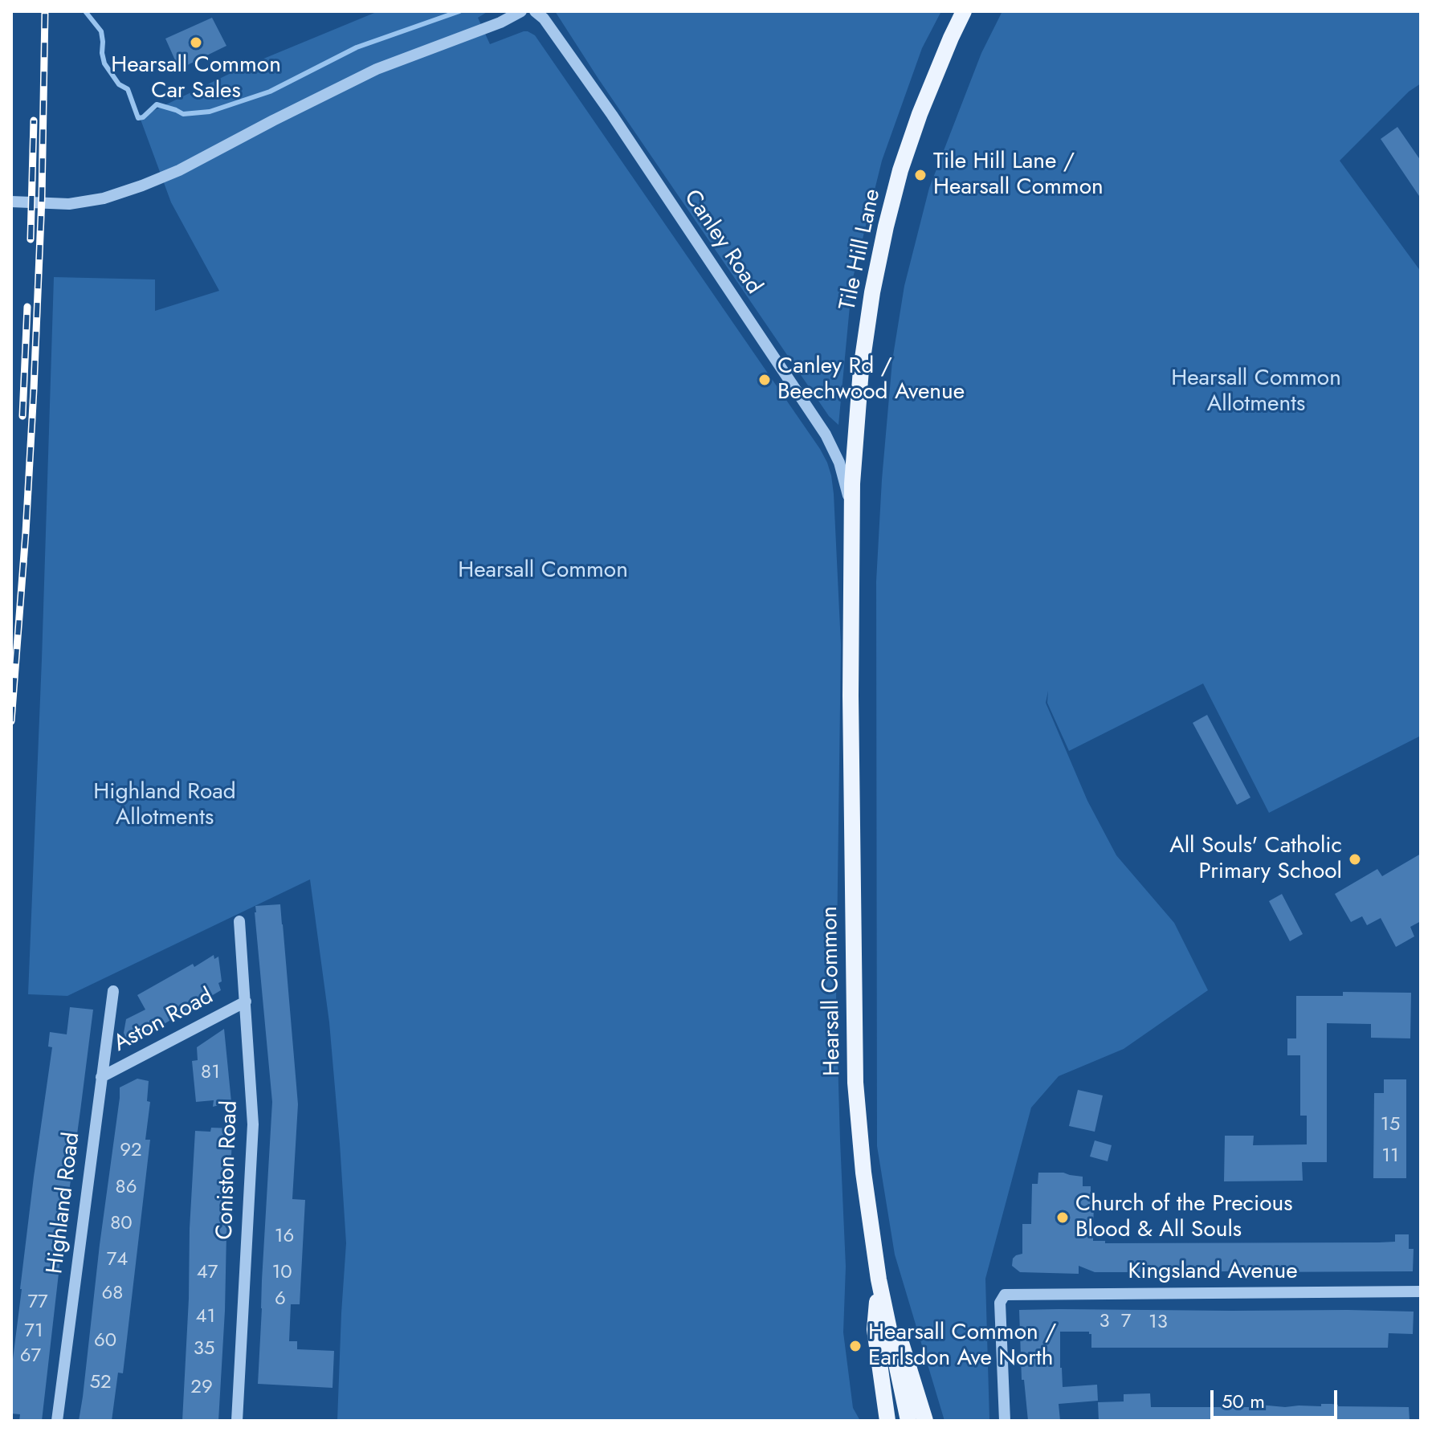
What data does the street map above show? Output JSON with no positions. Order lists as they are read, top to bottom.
{
  "streets": {
    "main road": ["Tile Hill Lane", "Hearsall Common"],
    "street": [
      "Canley Road",
      "Aston Road",
      "Coniston Road",
      "Highland Road",
      "Kingsland Avenue"
    ]
  },
  "crossings": [
    ["Canley Road", "Tile Hill Lane"],
    ["Canley Road", "Hearsall Common"],
    ["Tile Hill Lane", "Hearsall Common"],
    ["Aston Road", "Coniston Road"],
    ["Aston Road", "Highland Road"]
  ],
  "parks": ["Hearsall Common Allotments", "Hearsall Common", "Highland Road Allotments"],
  "places": [
    "Hearsall Common Car Sales",
    "Tile Hill Lane / Hearsall Common",
    "Canley Rd / Beechwood Avenue",
    "All Souls' Catholic Primary School",
    "Church of the Precious Blood & All Souls",
    "Hearsall Common / Earlsdon Ave North"
  ],
  "house_numbers": [
    "81",
    "15",
    "92",
    "11",
    "86",
    "80",
    "16",
    "74",
    "47",
    "10",
    "68",
    "6",
    "77",
    "41",
    "3",
    "7",
    "13",
    "71",
    "60",
    "35",
    "67",
    "52",
    "29"
  ],
  "scale_bar": "50 m"
}
